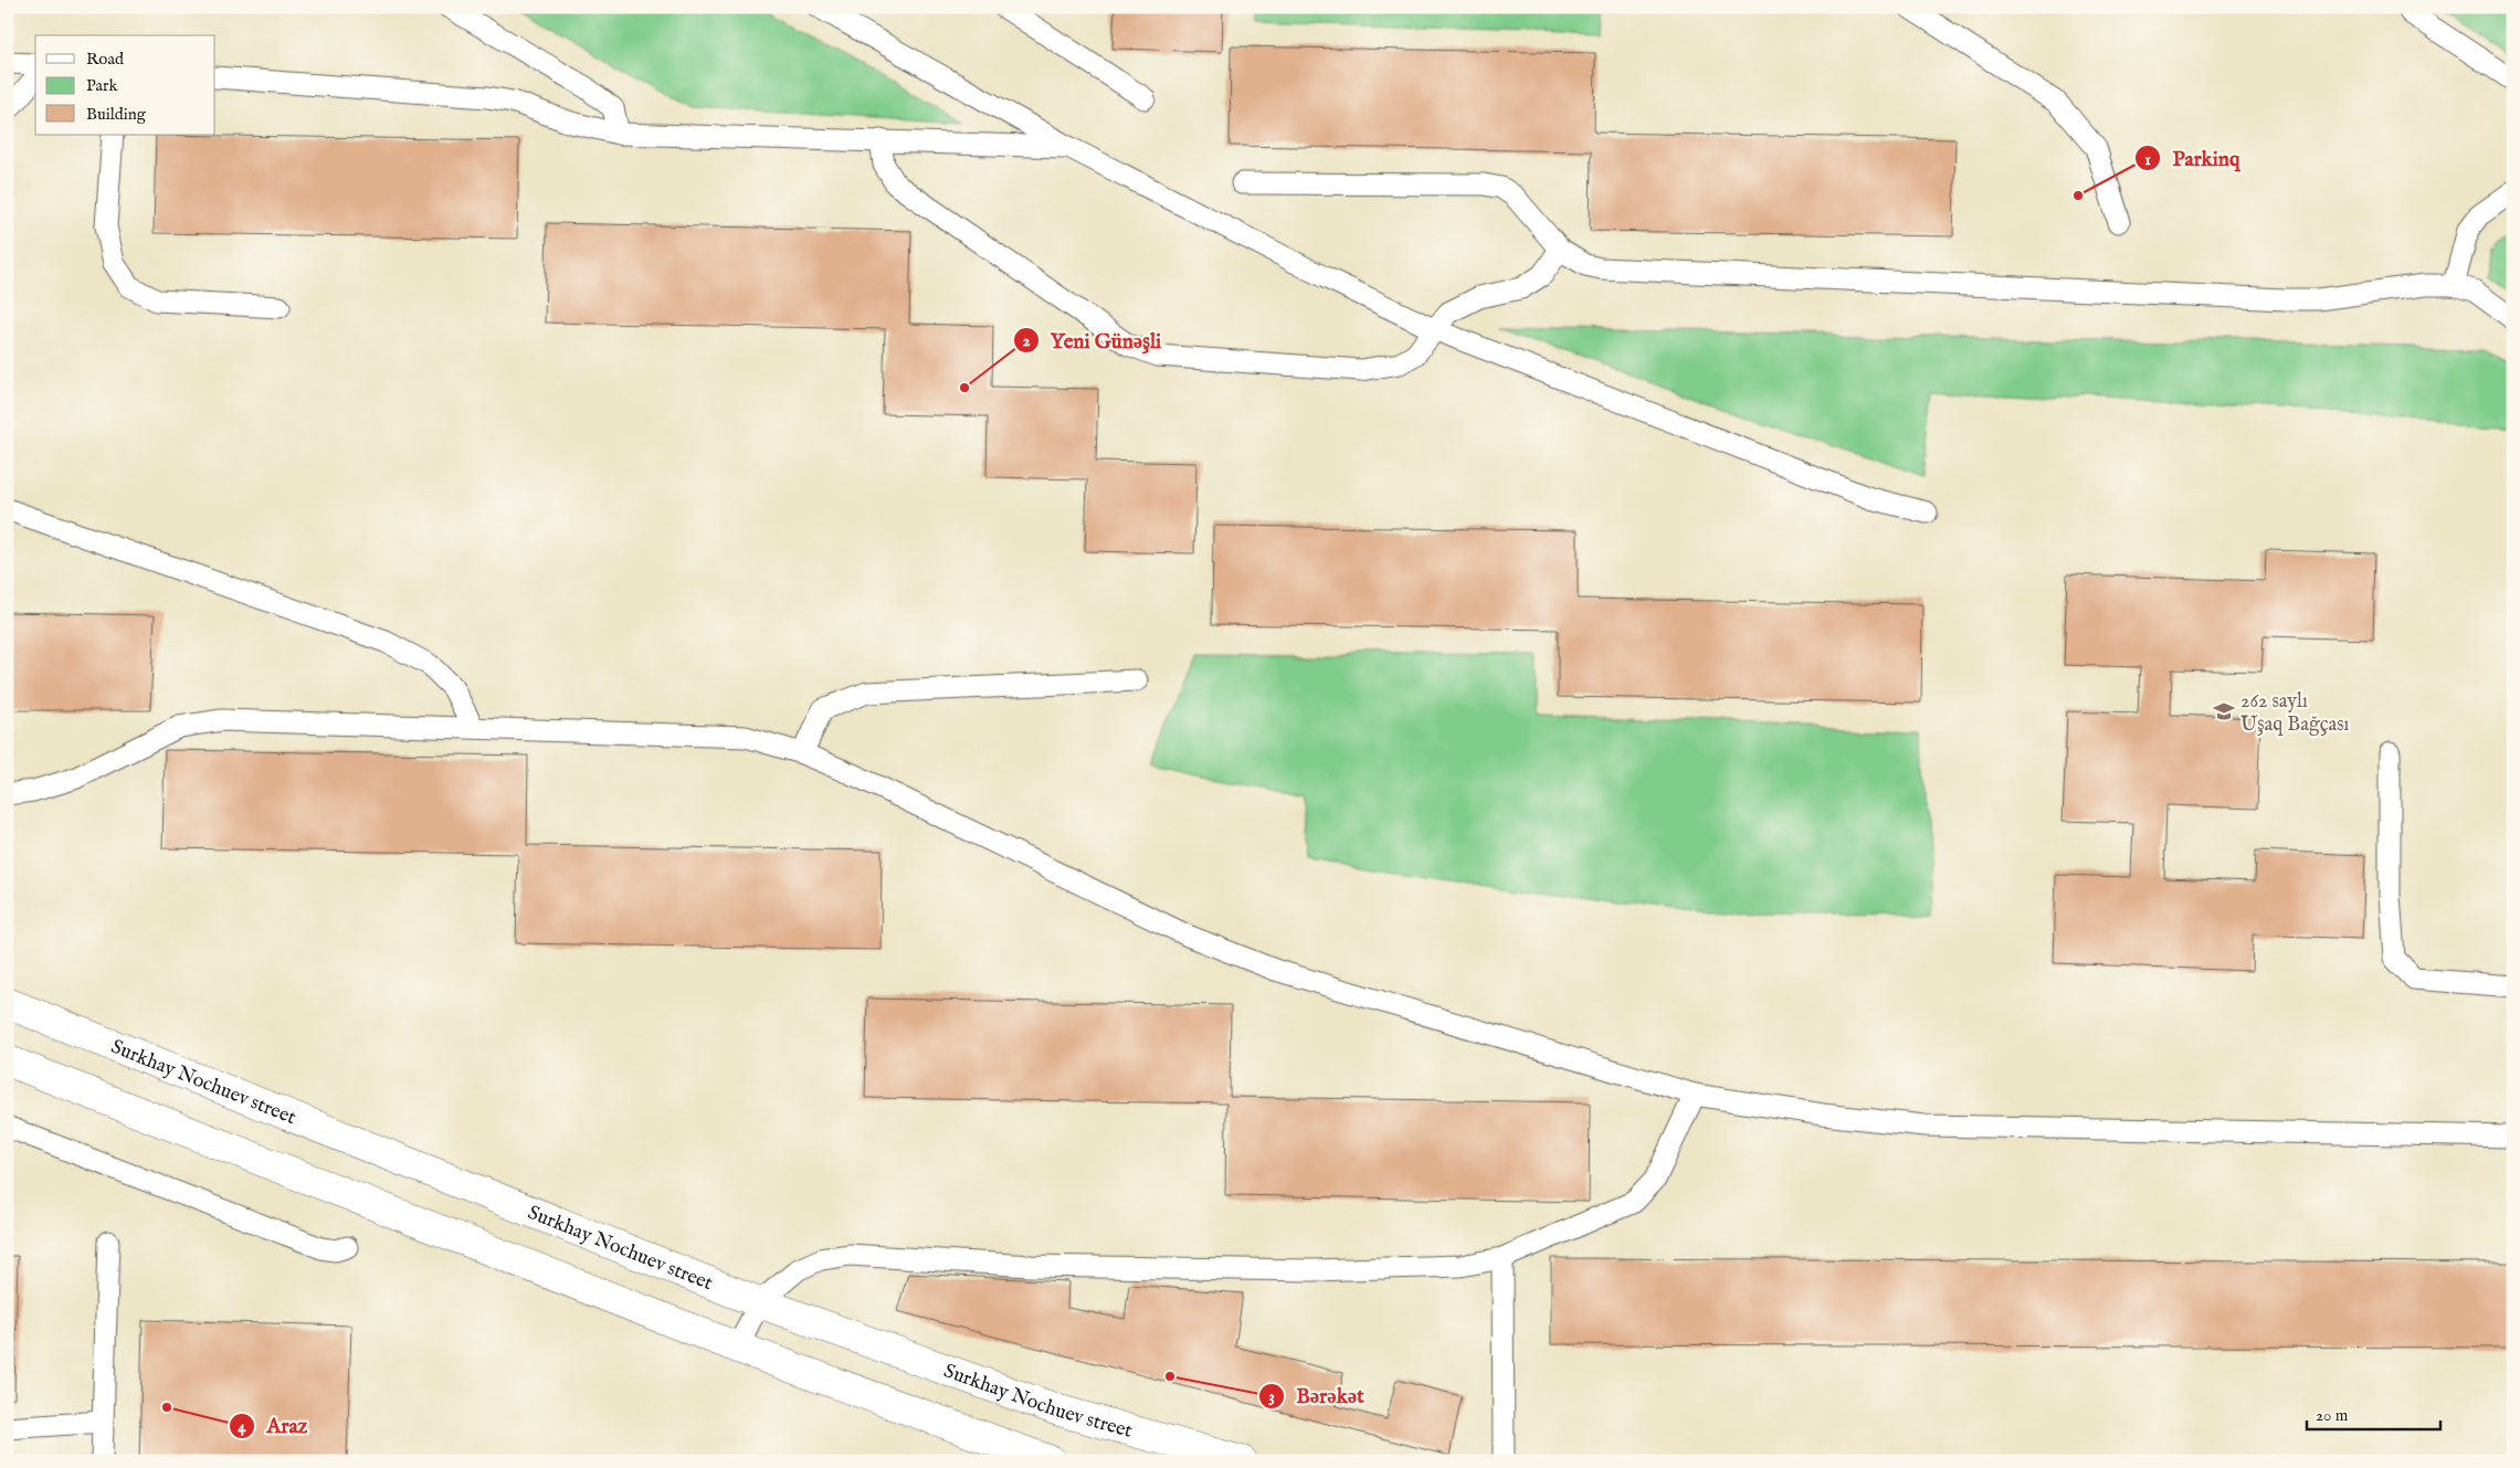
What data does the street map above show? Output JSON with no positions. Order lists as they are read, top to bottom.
{
  "streets": {
    "street": ["Surkhay Nochuev street"]
  },
  "places": {
    "other": [
      "Parkinq",
      "Yeni Günəşli",
      "Bərəkət",
      "Araz"
    ],
    "school or university": ["262 saylı Uşaq Bağçası"]
  },
  "legend": ["Road", "Park", "Building"],
  "scale_bar": "20 m"
}
